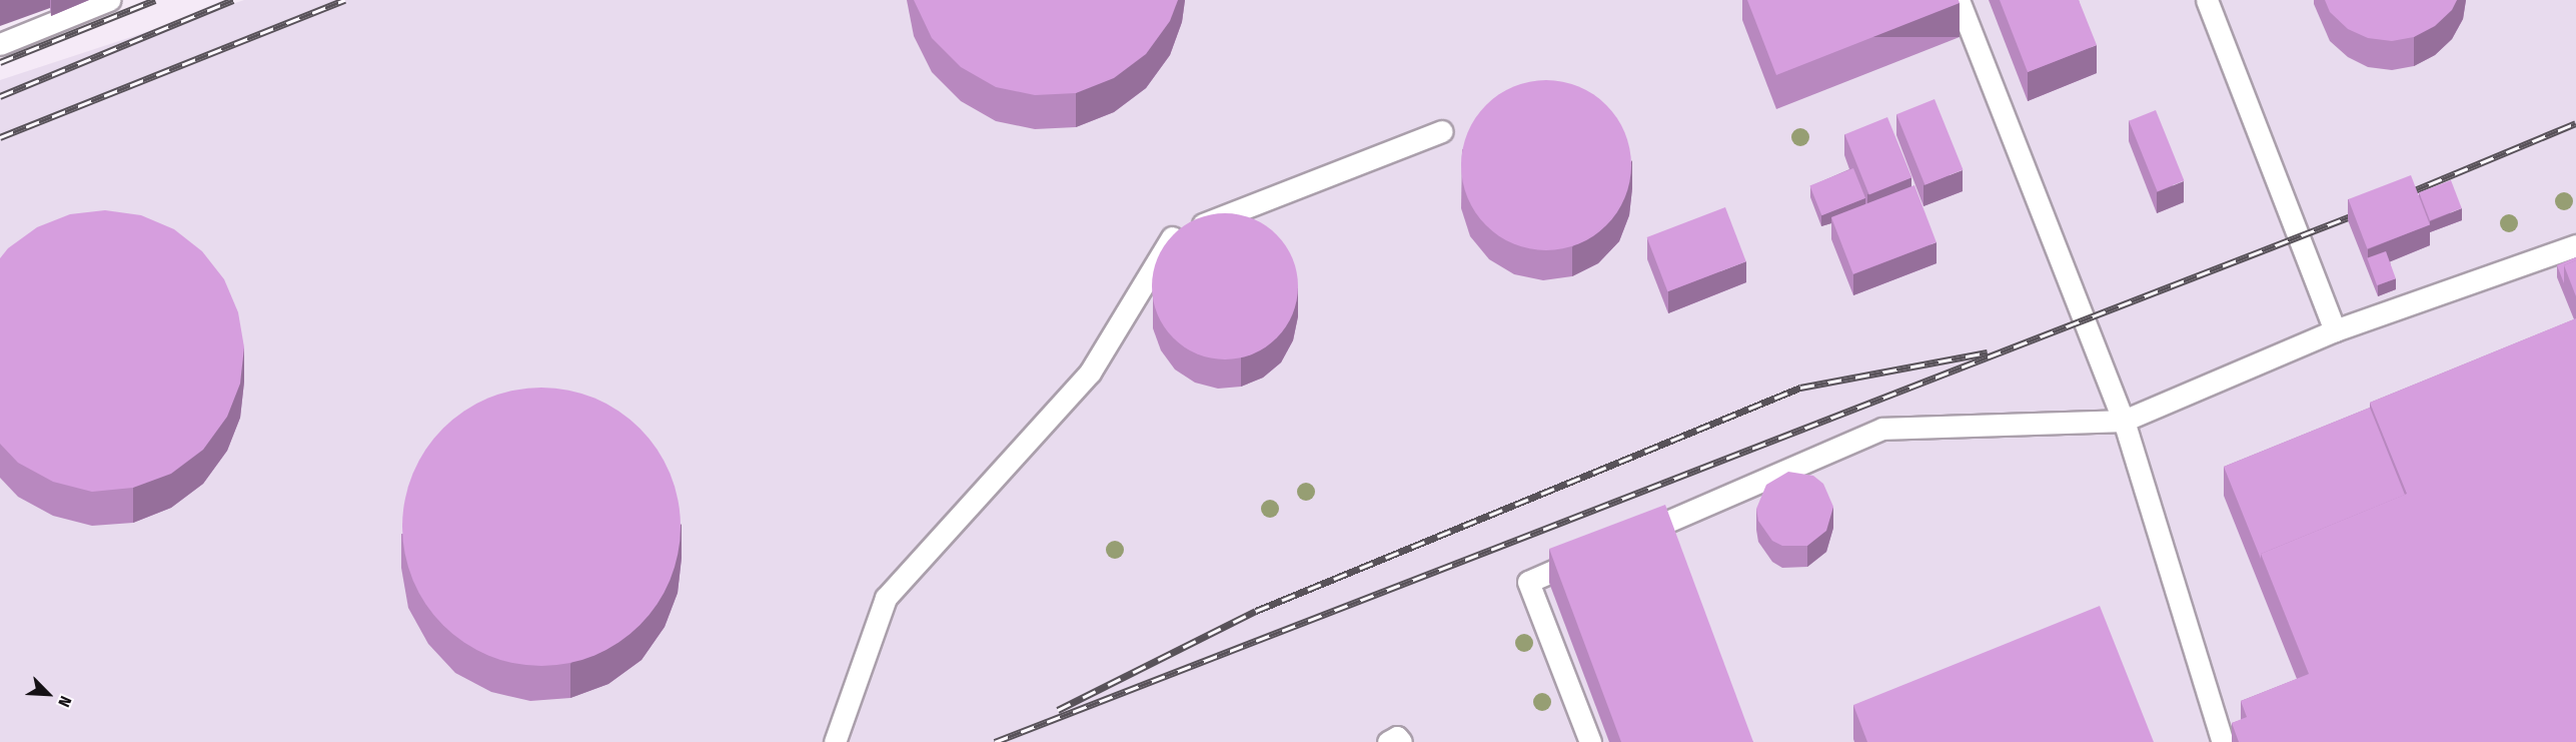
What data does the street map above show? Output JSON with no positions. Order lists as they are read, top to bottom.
{
  "north": "bottom right"
}
